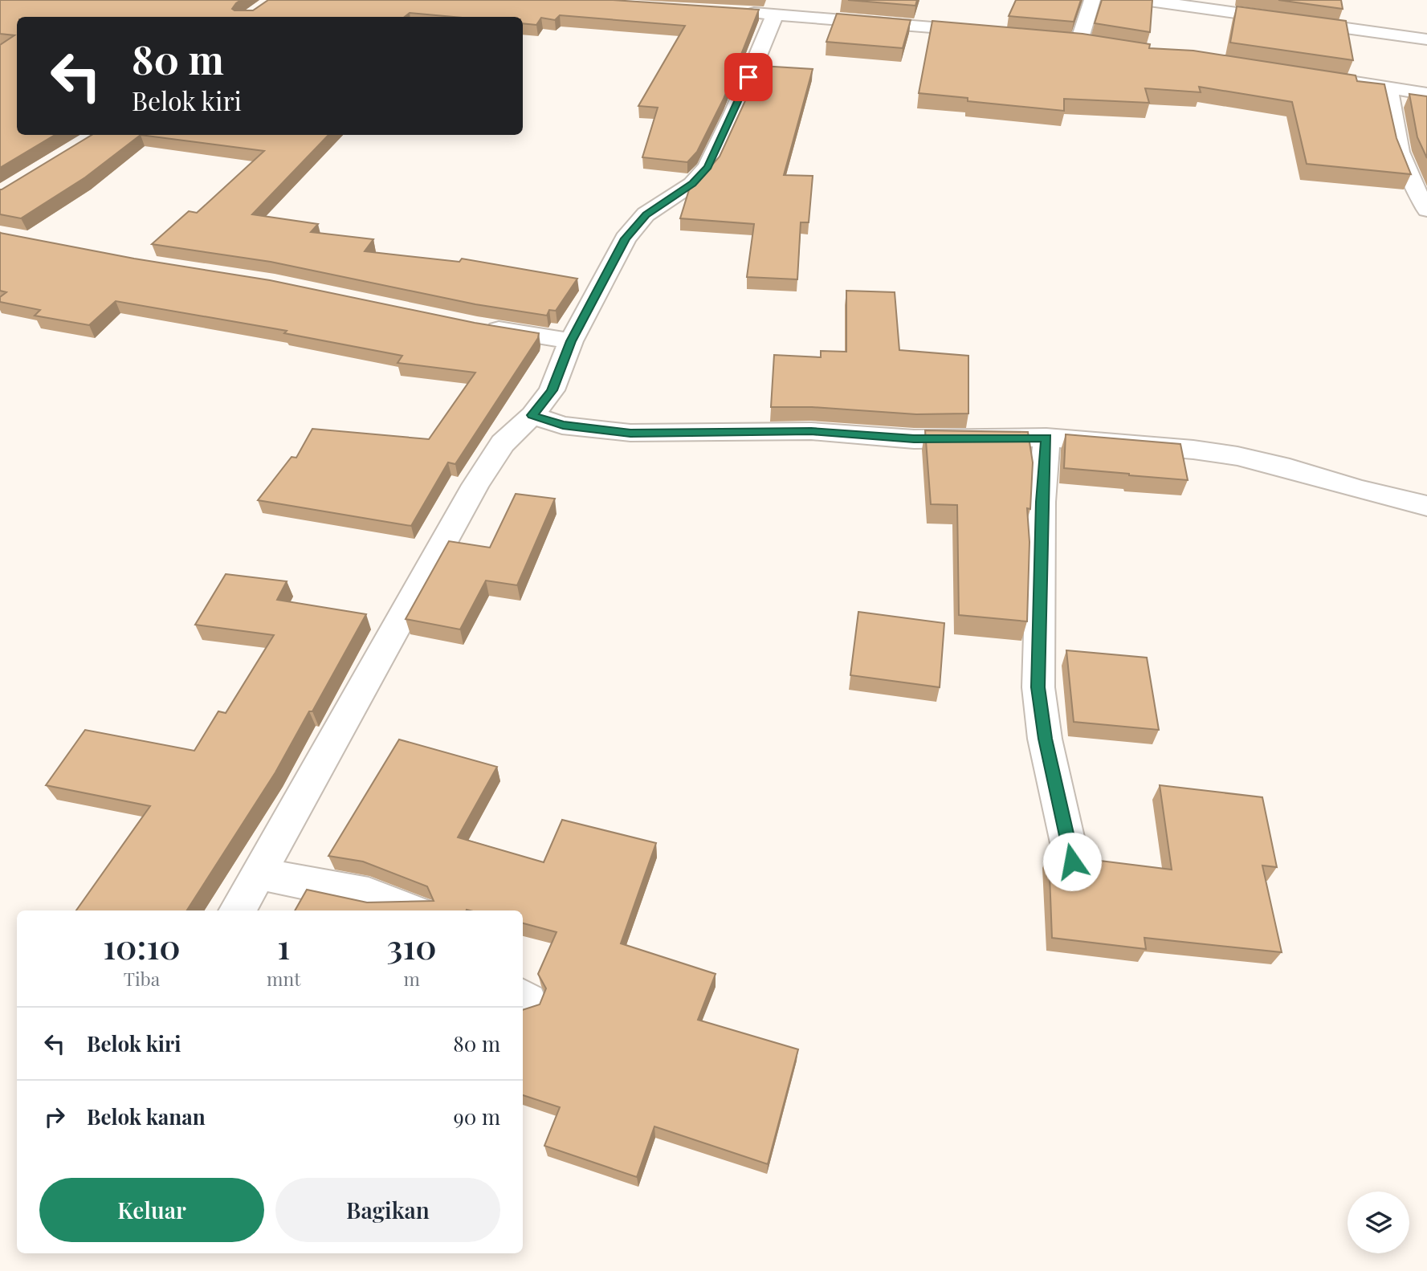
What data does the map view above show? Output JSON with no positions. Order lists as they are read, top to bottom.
{
  "page": {
    "turn": ["80 m", "Belok kiri"],
    "eta": [
      "10:10",
      "Tiba",
      "1",
      "mnt",
      "310",
      "m"
    ],
    "list": [
      {
        "name": "Belok kiri",
        "value": "80 m"
      },
      {
        "name": "Belok kanan",
        "value": "90 m"
      }
    ],
    "buttons": ["Keluar", "Bagikan"]
  }
}
